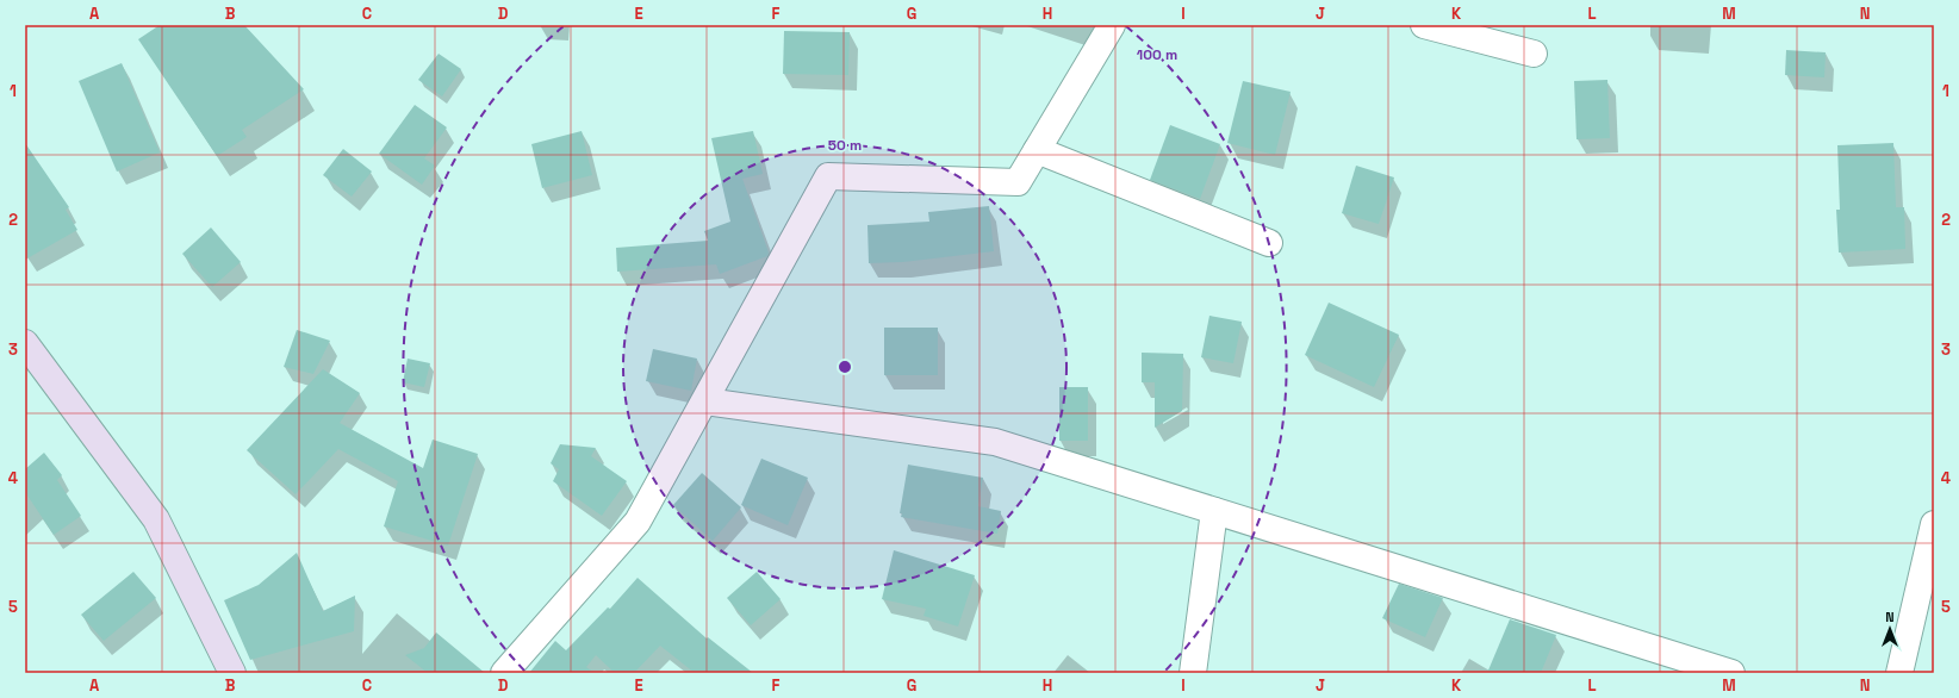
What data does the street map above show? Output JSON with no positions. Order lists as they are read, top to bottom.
{
  "north": "top",
  "grid": {
    "columns": [
      "A",
      "B",
      "C",
      "D",
      "E",
      "F",
      "G",
      "H",
      "I",
      "J",
      "K",
      "L",
      "M",
      "N"
    ],
    "rows": [
      "1",
      "2",
      "3",
      "4",
      "5"
    ]
  },
  "rings": ["100 m", "50 m"]
}
